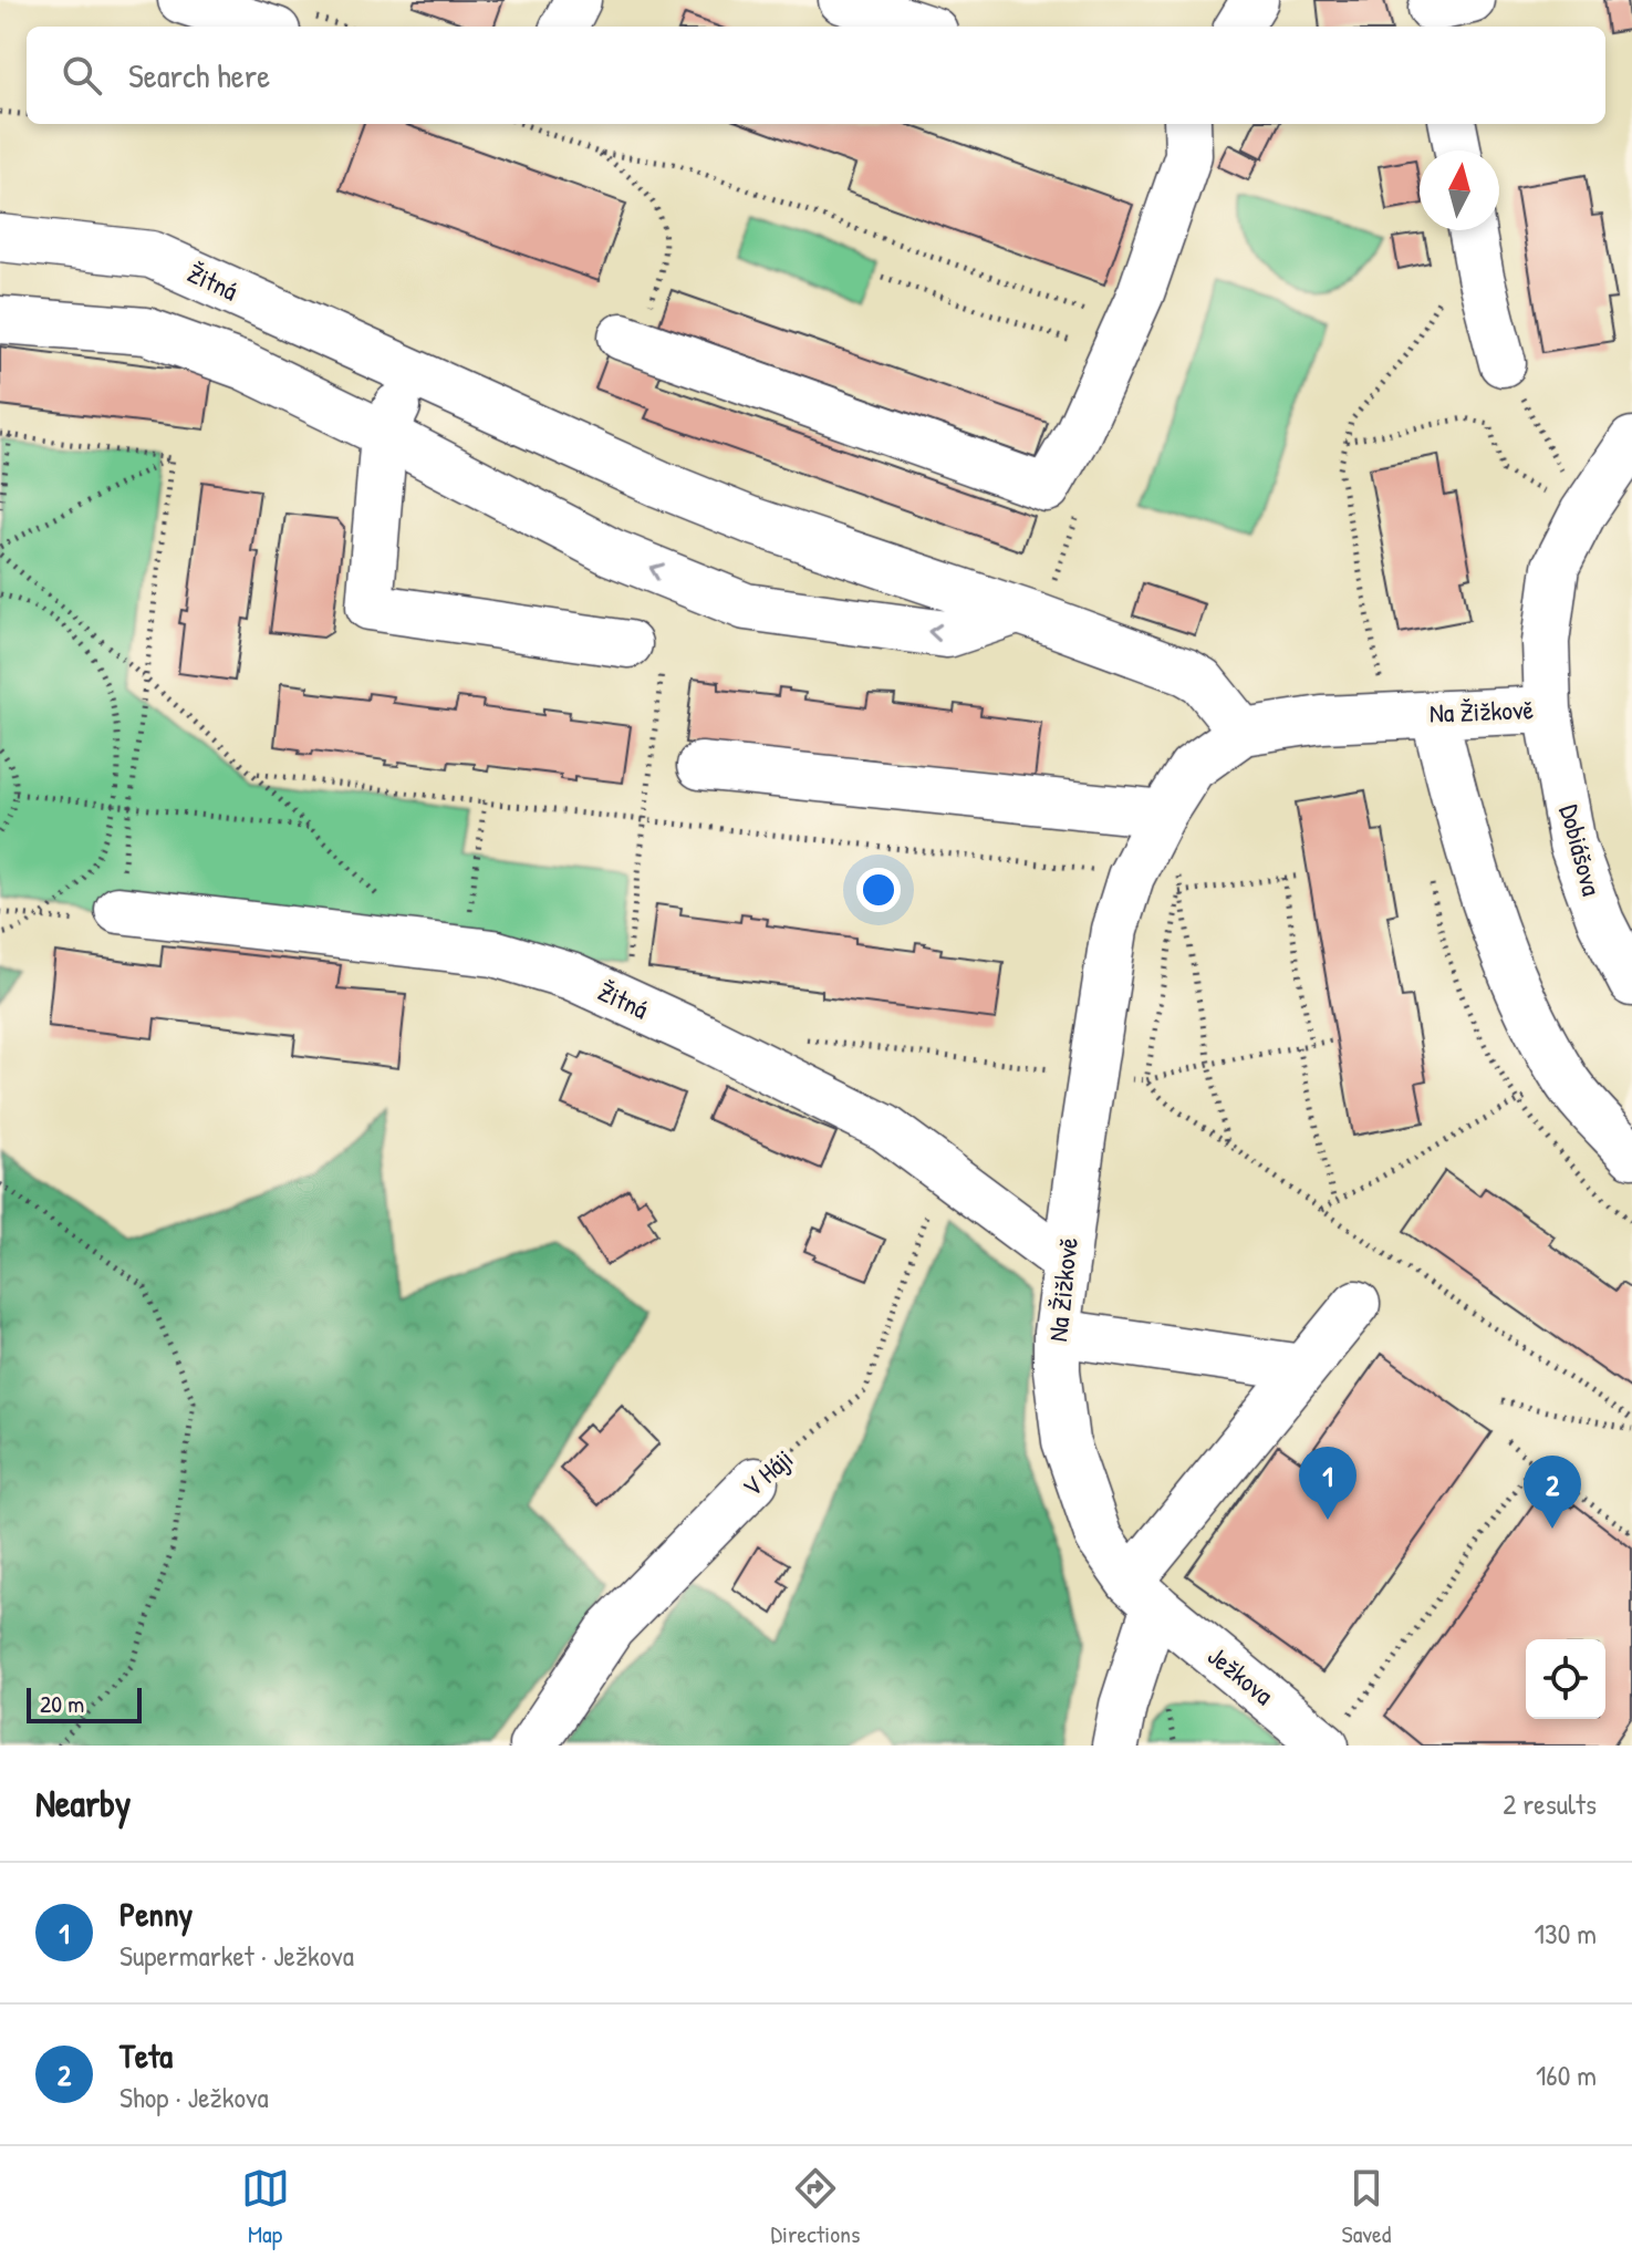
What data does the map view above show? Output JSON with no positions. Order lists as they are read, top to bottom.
{
  "streets": {
    "street": [
      "Žitná",
      "Na Žižkově",
      "Dobiášova",
      "V Háji",
      "Ježkova"
    ]
  },
  "crossings": [
    ["Žitná", "Na Žižkově"],
    ["Žitná", "V Háji"],
    ["Na Žižkově", "Dobiášova"],
    ["Na Žižkově", "Ježkova"]
  ],
  "scale_bar": "20 m",
  "north": "top",
  "page": {
    "search": "Search here",
    "pins": ["1", "2"],
    "scale": "20 m",
    "heading": ["Nearby", "2 results"],
    "list": [
      {
        "mark": "1",
        "name": "Penny",
        "note": "Supermarket · Ježkova",
        "value": "130 m"
      },
      {
        "mark": "2",
        "name": "Teta",
        "note": "Shop · Ježkova",
        "value": "160 m"
      }
    ],
    "nav": ["Map", "Directions", "Saved"]
  }
}
